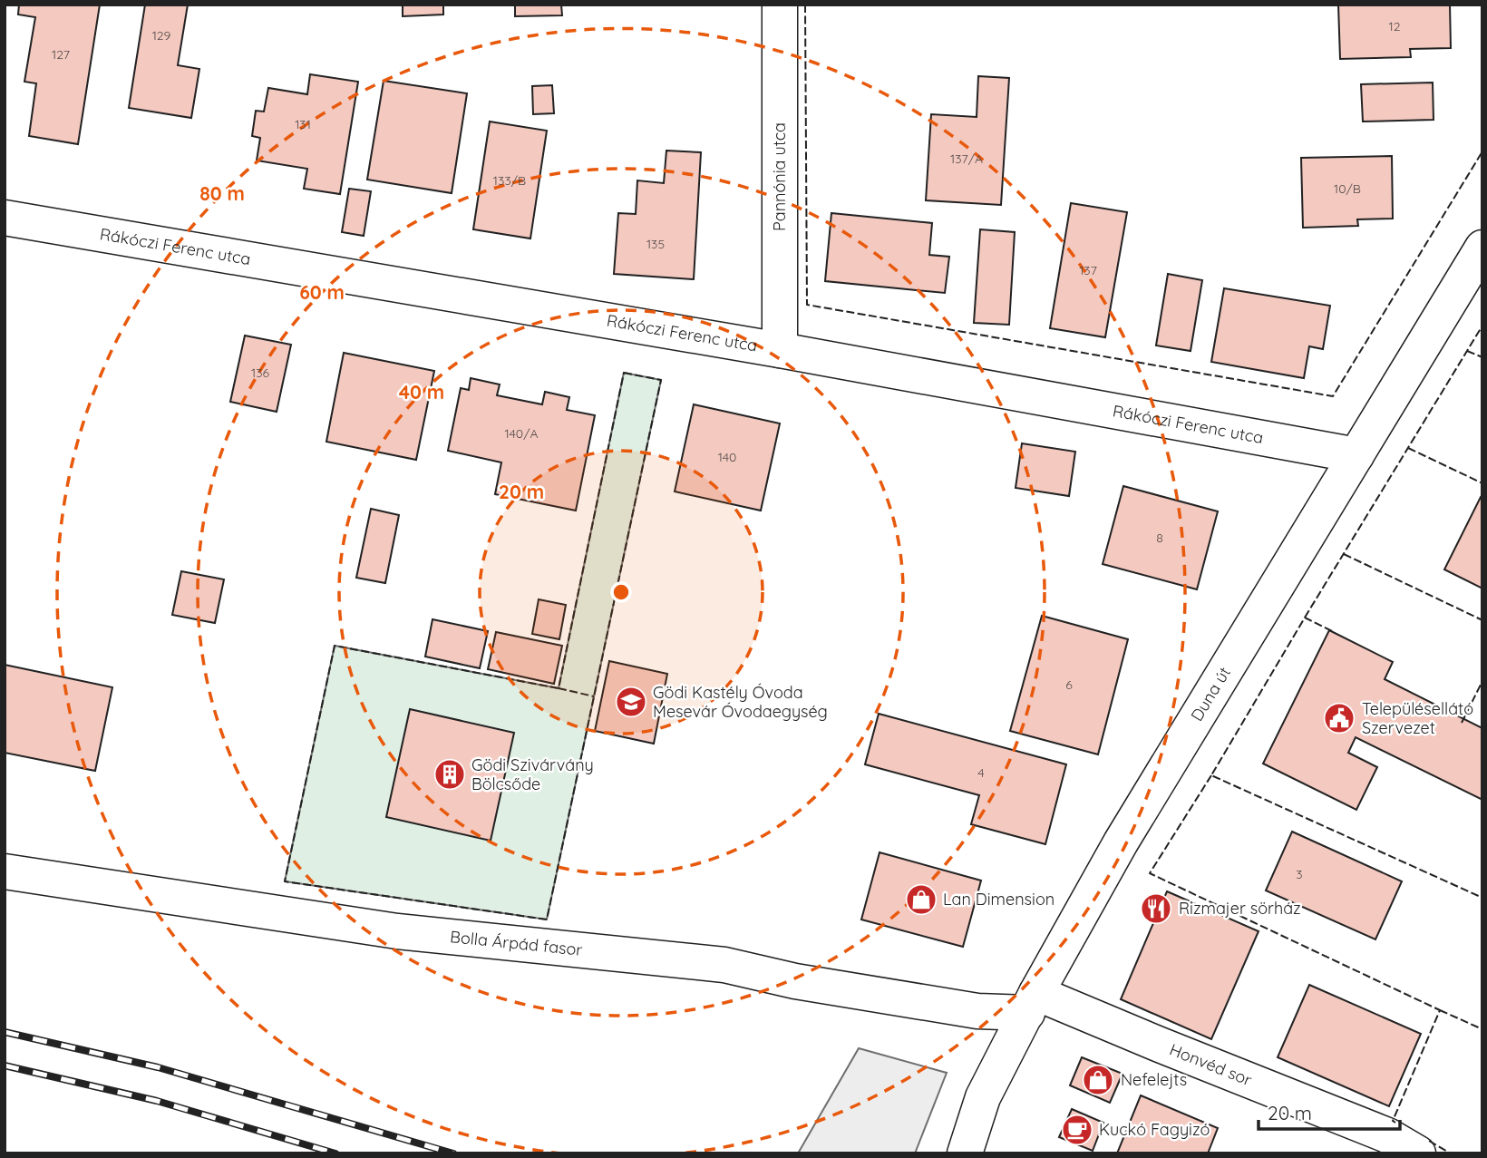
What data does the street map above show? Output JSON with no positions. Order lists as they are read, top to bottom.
{
  "streets": {
    "street": [
      "Pannónia utca",
      "Rákóczi Ferenc utca",
      "Duna út",
      "Bolla Árpád fasor",
      "Honvéd sor"
    ]
  },
  "crossings": [
    ["Pannónia utca", "Rákóczi Ferenc utca"],
    ["Rákóczi Ferenc utca", "Duna út"],
    ["Duna út", "Bolla Árpád fasor"],
    ["Duna út", "Honvéd sor"],
    ["Bolla Árpád fasor", "Honvéd sor"]
  ],
  "places": {
    "school or university": ["Gödi Kastély Óvoda Mesevár Óvodaegység"],
    "public building": ["Településellátó Szervezet"],
    "building": ["Gödi Szivárvány Bölcsőde"],
    "shop": ["Lan Dimension", "Nefelejts"],
    "restaurant": ["Rizmajer sörház"],
    "cafe": ["Kuckó Fagyizó"]
  },
  "house_numbers": [
    "12",
    "129",
    "127",
    "131",
    "137/A",
    "133/B",
    "10/B",
    "135",
    "137",
    "136",
    "140/A",
    "140",
    "8",
    "6",
    "4",
    "3"
  ],
  "scale_bar": "20 m",
  "rings": [
    "80 m",
    "60 m",
    "40 m",
    "20 m"
  ]
}
